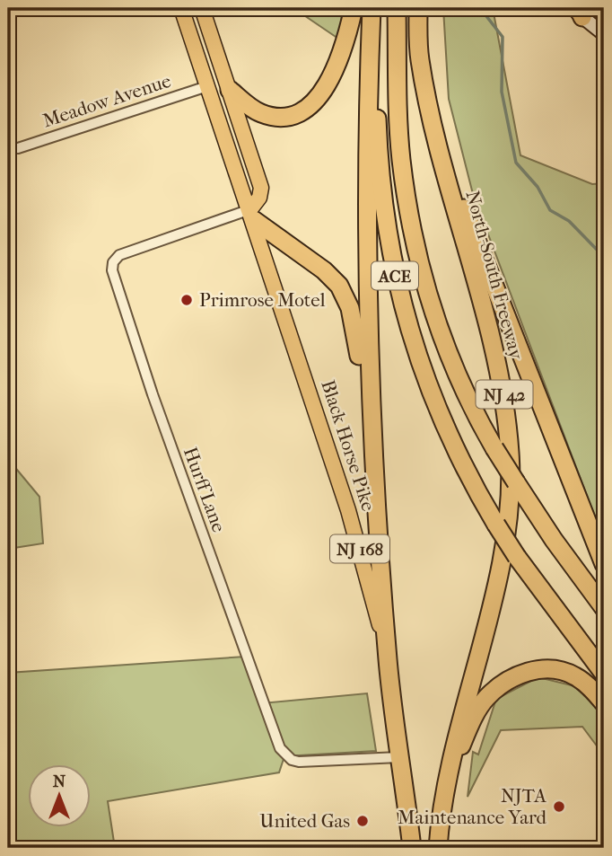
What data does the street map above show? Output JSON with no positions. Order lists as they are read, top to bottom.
{
  "streets": {
    "highway": [
      "North-South Freeway",
      "ACE",
      "NJ 42",
      "Black Horse Pike"
    ],
    "main road": ["NJ 168"],
    "street": ["Meadow Avenue", "Hurff Lane"]
  },
  "crossings": [
    ["Meadow Avenue", "Black Horse Pike"],
    ["Black Horse Pike", "Hurff Lane"]
  ],
  "places": ["Primrose Motel", "NJTA Maintenance Yard", "United Gas"],
  "north": "top"
}
